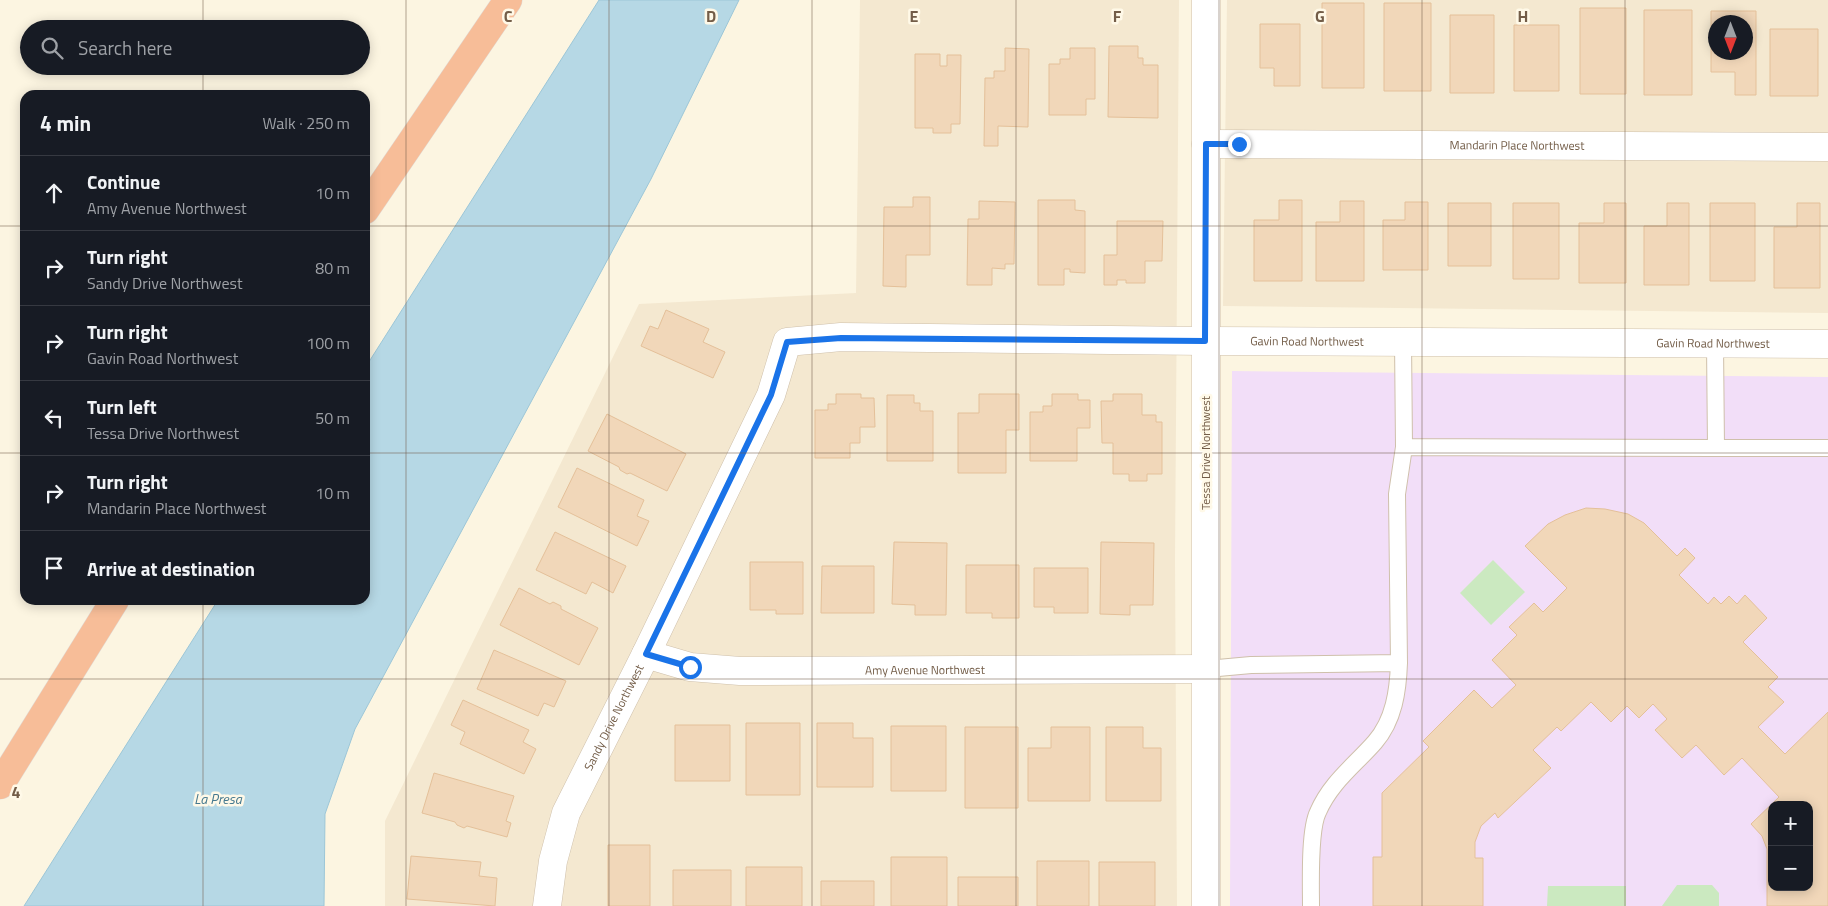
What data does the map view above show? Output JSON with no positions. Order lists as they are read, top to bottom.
{
  "streets": {
    "street": [
      "Mandarin Place Northwest",
      "Gavin Road Northwest",
      "Tessa Drive Northwest",
      "Amy Avenue Northwest",
      "Sandy Drive Northwest"
    ]
  },
  "crossings": [
    ["Mandarin Place Northwest", "Tessa Drive Northwest"],
    ["Gavin Road Northwest", "Tessa Drive Northwest"],
    ["Gavin Road Northwest", "Sandy Drive Northwest"],
    ["Tessa Drive Northwest", "Amy Avenue Northwest"],
    ["Amy Avenue Northwest", "Sandy Drive Northwest"]
  ],
  "water": ["La Presa"],
  "north": "bottom",
  "page": {
    "search": "Search here",
    "heading": ["4 min", "Walk · 250 m"],
    "list": [
      ["Continue", "Amy Avenue Northwest", "10 m"],
      ["Turn right", "Sandy Drive Northwest", "80 m"],
      ["Turn right", "Gavin Road Northwest", "100 m"],
      ["Turn left", "Tessa Drive Northwest", "50 m"],
      ["Turn right", "Mandarin Place Northwest", "10 m"],
      "Arrive at destination"
    ],
    "map_buttons": ["+", "−"]
  },
  "grid": {
    "columns": [
      "C",
      "D",
      "E",
      "F",
      "G",
      "H"
    ],
    "rows": ["4"]
  }
}
